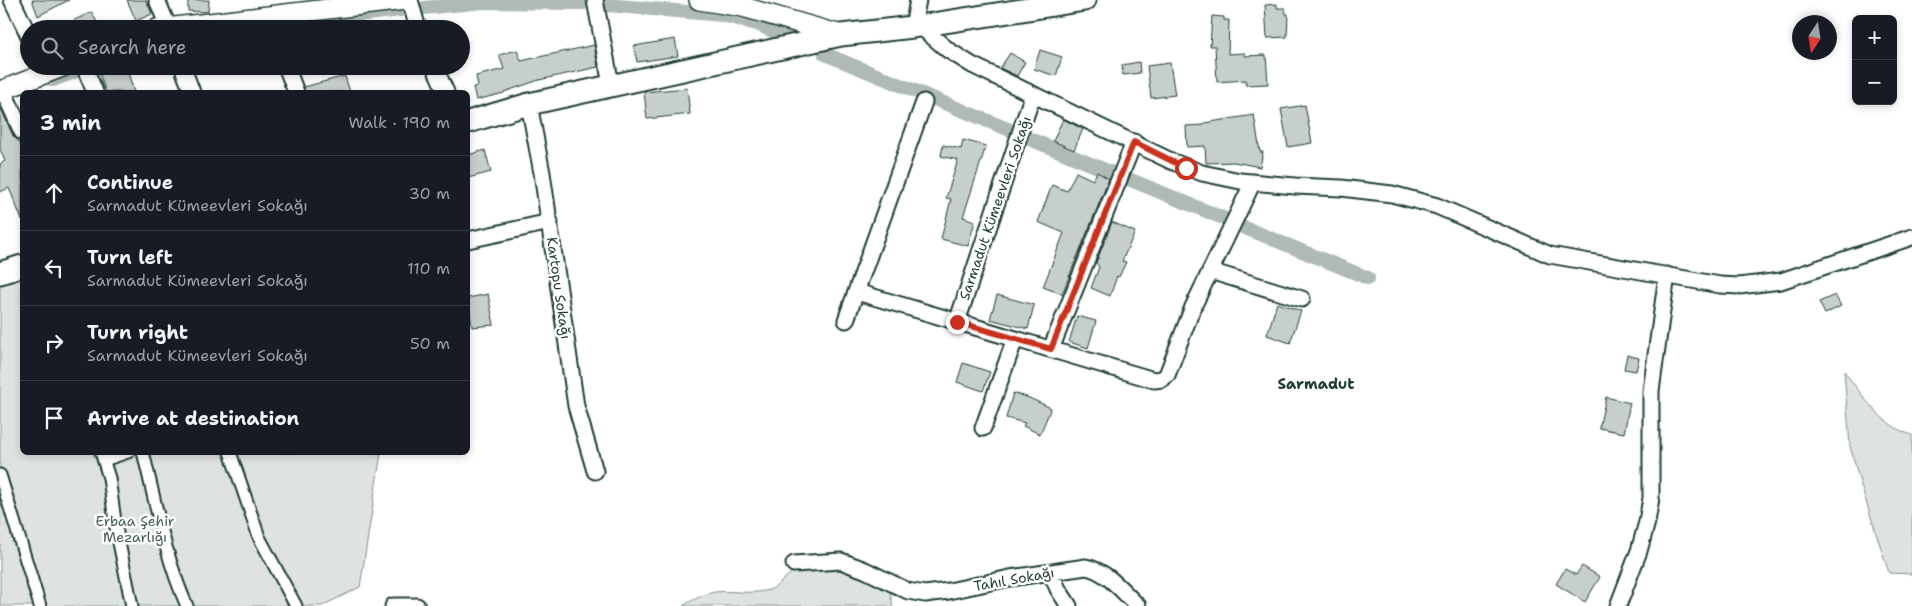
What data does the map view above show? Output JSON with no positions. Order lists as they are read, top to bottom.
{
  "streets": {
    "street": ["Sarmadut Kümeevleri Sokağı", "Kartopu Sokağı", "Tahıl Sokağı"]
  },
  "districts": ["Sarmadut"],
  "parks": ["Erbaa Şehir Mezarlığı"],
  "north": "bottom",
  "page": {
    "map_buttons": ["+", "−"],
    "search": "Search here",
    "heading": ["3 min", "Walk · 190 m"],
    "list": [
      ["Continue", "Sarmadut Kümeevleri Sokağı", "30 m"],
      ["Turn left", "Sarmadut Kümeevleri Sokağı", "110 m"],
      ["Turn right", "Sarmadut Kümeevleri Sokağı", "50 m"],
      "Arrive at destination"
    ]
  }
}
